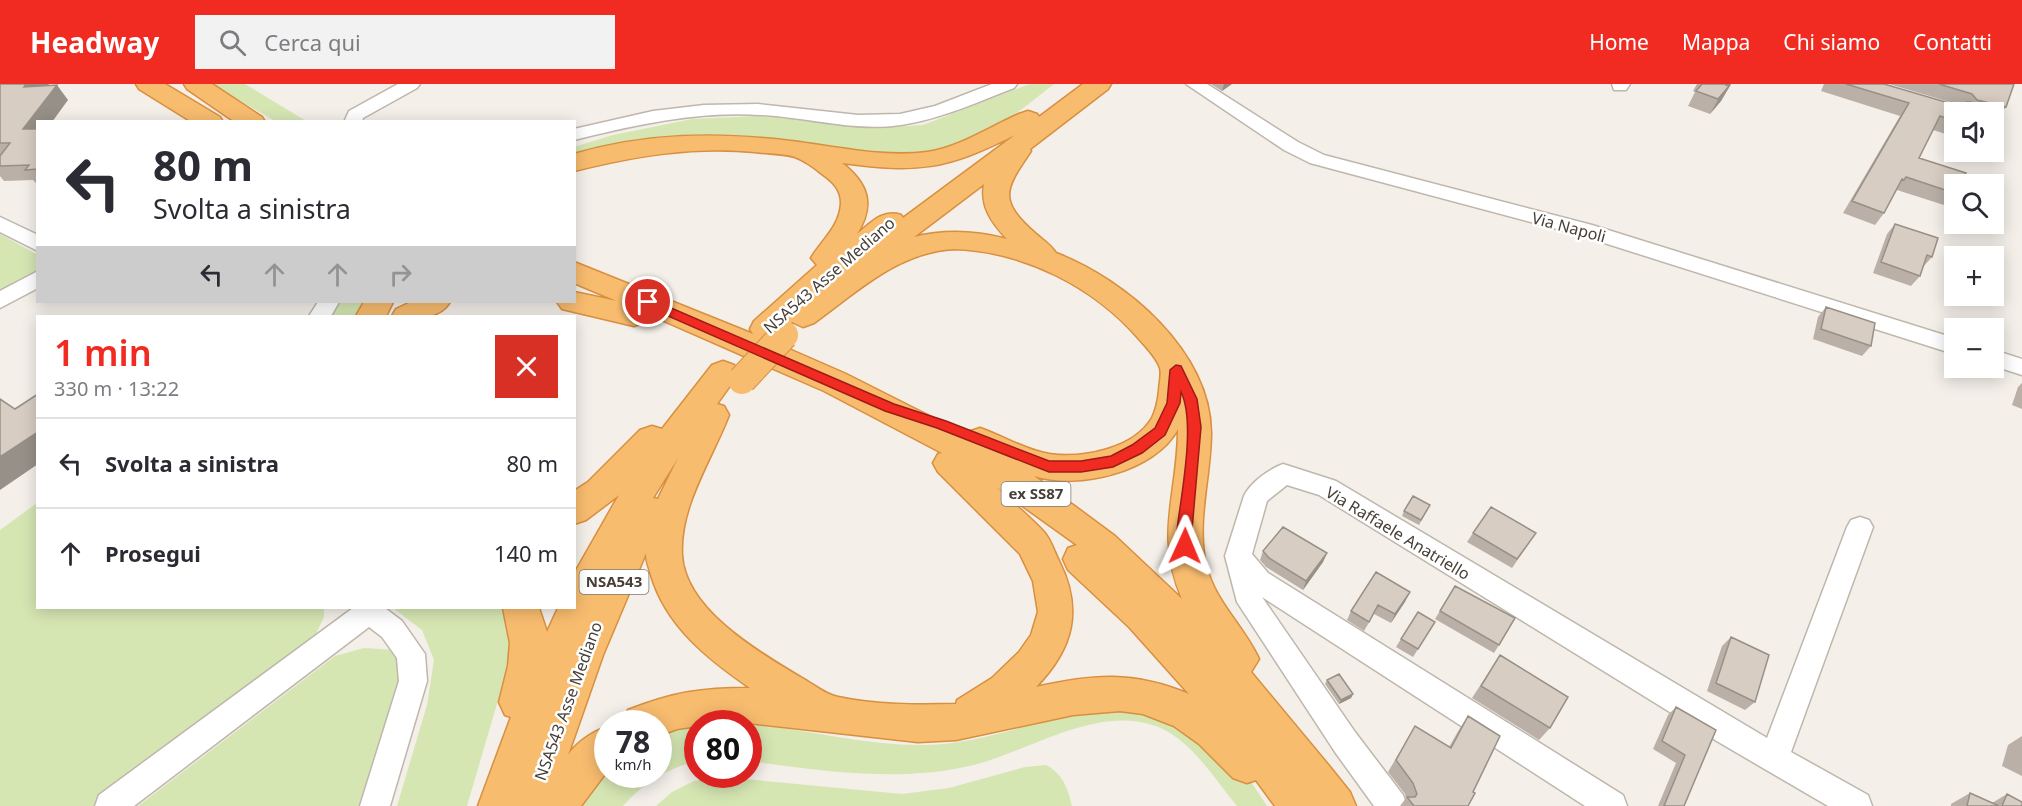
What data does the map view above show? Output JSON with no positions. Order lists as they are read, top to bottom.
{
  "streets": {
    "highway": ["NSA543 Asse Mediano", "ex SS87", "NSA543"],
    "street": ["Via Napoli", "Via Raffaele Anatriello"]
  },
  "page": {
    "header": "Headway",
    "search": "Cerca qui",
    "nav": [
      "Home",
      "Mappa",
      "Chi siamo",
      "Contatti"
    ],
    "map_buttons": ["+", "−"],
    "turn": ["80 m", "Svolta a sinistra"],
    "heading": ["1 min", "330 m · 13:22"],
    "list": [
      {
        "name": "Svolta a sinistra",
        "value": "80 m"
      },
      {
        "name": "Prosegui",
        "value": "140 m"
      }
    ],
    "speed": "78 km/h",
    "limit": "80"
  }
}
